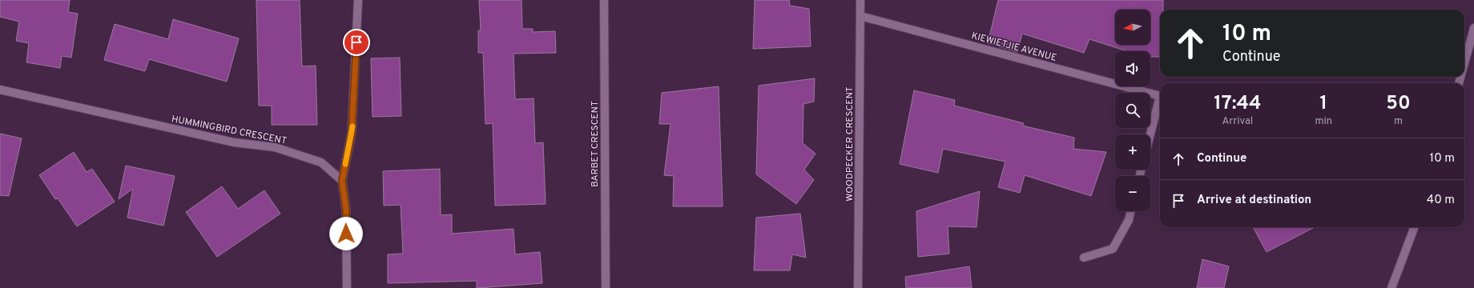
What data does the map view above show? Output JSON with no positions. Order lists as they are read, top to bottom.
{
  "streets": {
    "street": [
      "KIEWIETJIE AVENUE",
      "HUMMINGBIRD CRESCENT",
      "BARBET CRESCENT",
      "WOODPECKER CRESCENT"
    ]
  },
  "crossings": [
    ["KIEWIETJIE AVENUE", "WOODPECKER CRESCENT"]
  ],
  "north": "left",
  "page": {
    "map_buttons": ["+", "−"],
    "turn": ["10 m", "Continue"],
    "eta": [
      "17:44",
      "Arrival",
      "1",
      "min",
      "50",
      "m"
    ],
    "list": [
      {
        "name": "Continue",
        "value": "10 m"
      },
      {
        "name": "Arrive at destination",
        "value": "40 m"
      }
    ]
  }
}
